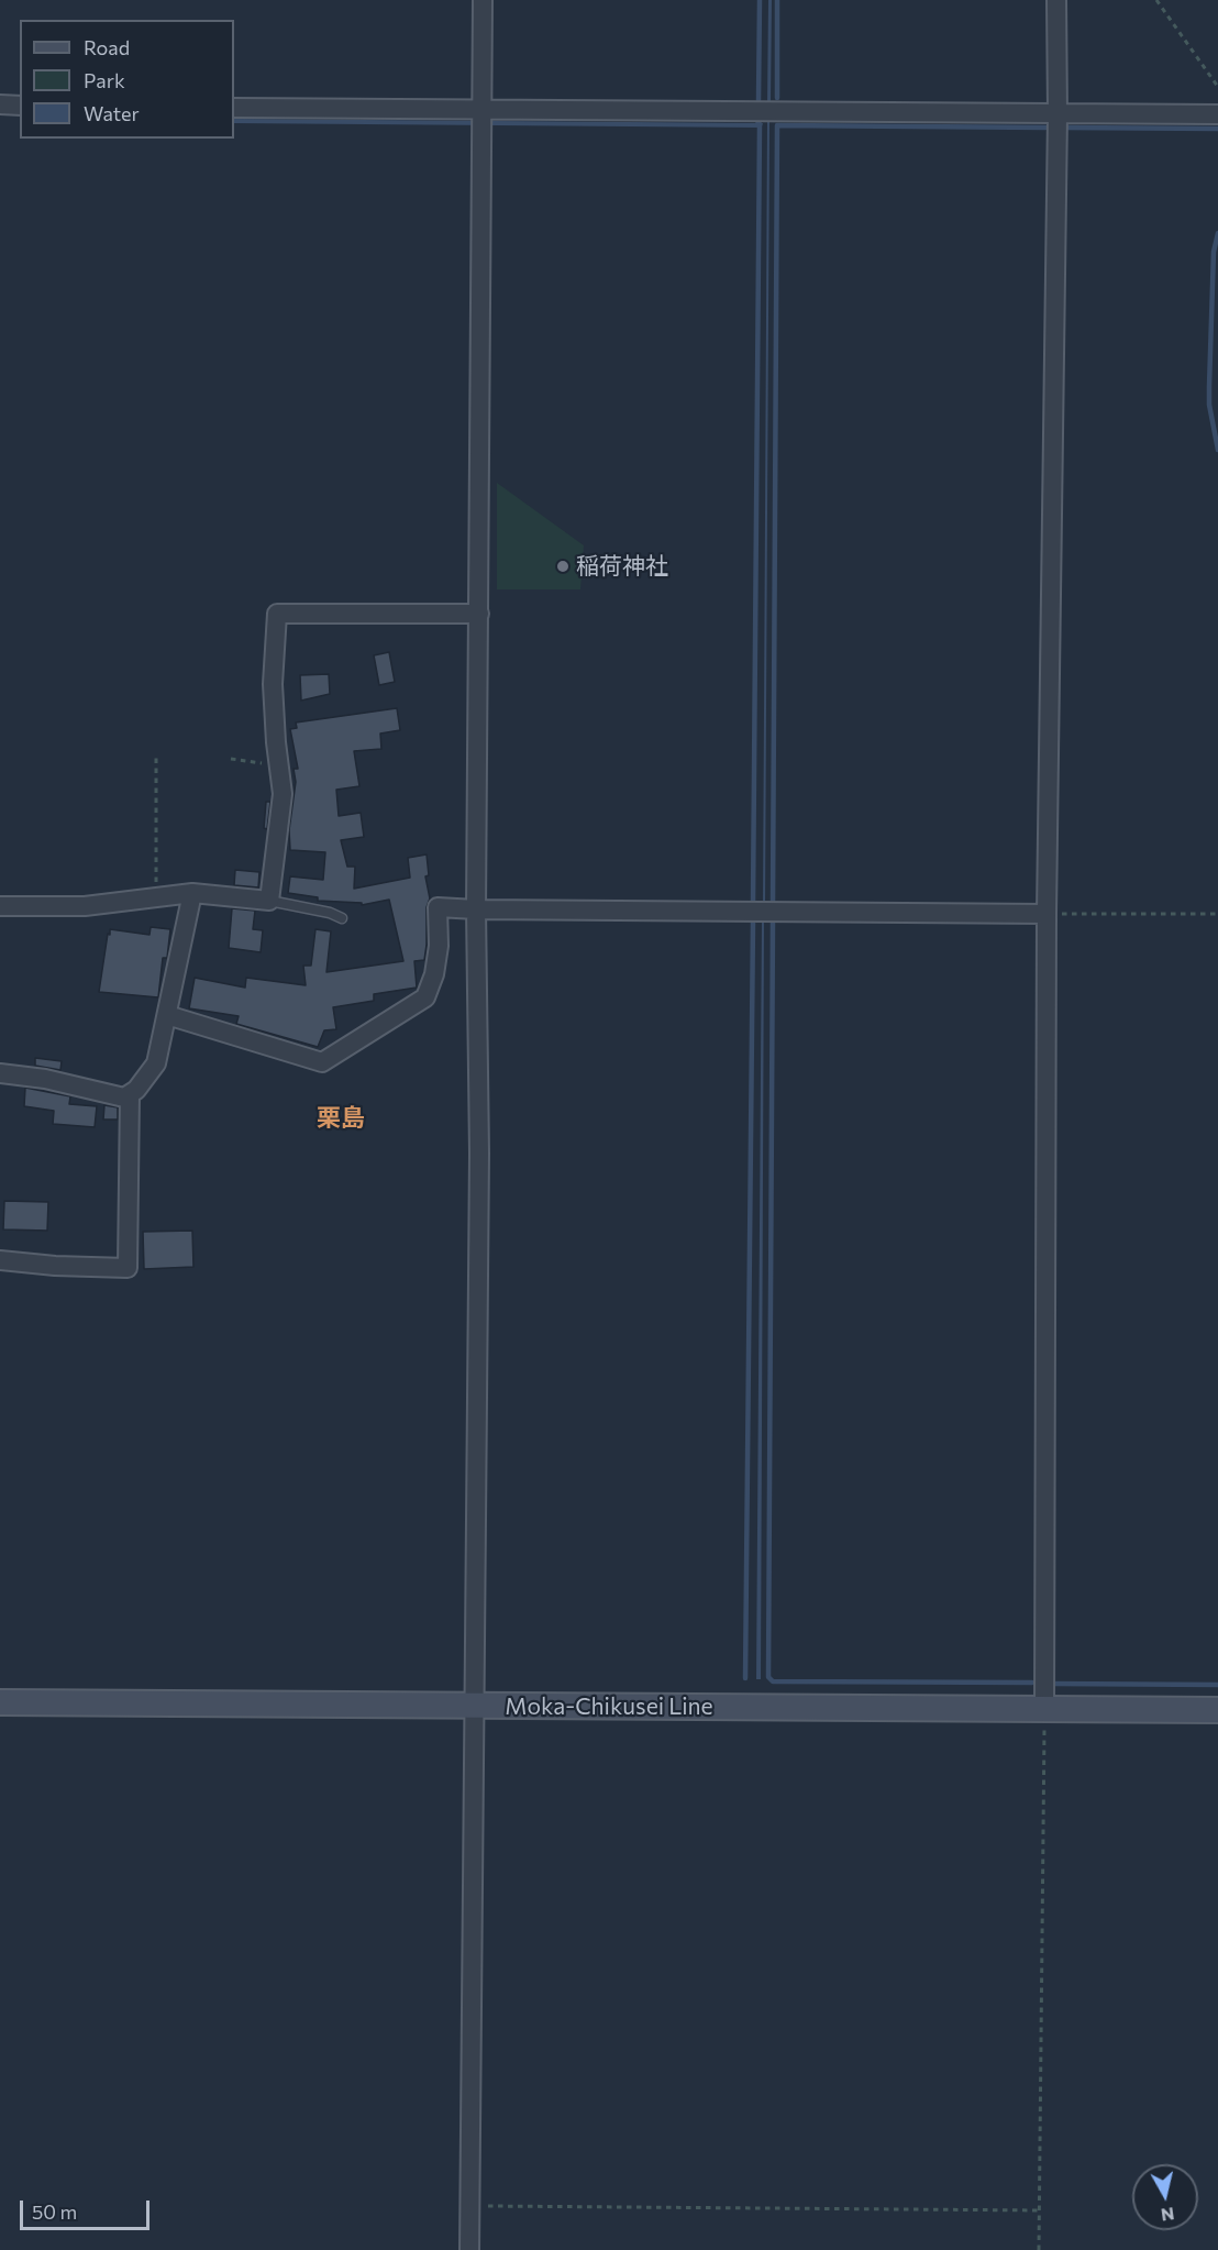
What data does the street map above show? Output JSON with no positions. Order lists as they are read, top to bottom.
{
  "streets": {
    "main road": ["Moka-Chikusei Line"]
  },
  "districts": ["栗島"],
  "places": ["稲荷神社"],
  "legend": ["Road", "Park", "Water"],
  "scale_bar": "50 m",
  "north": "bottom"
}
